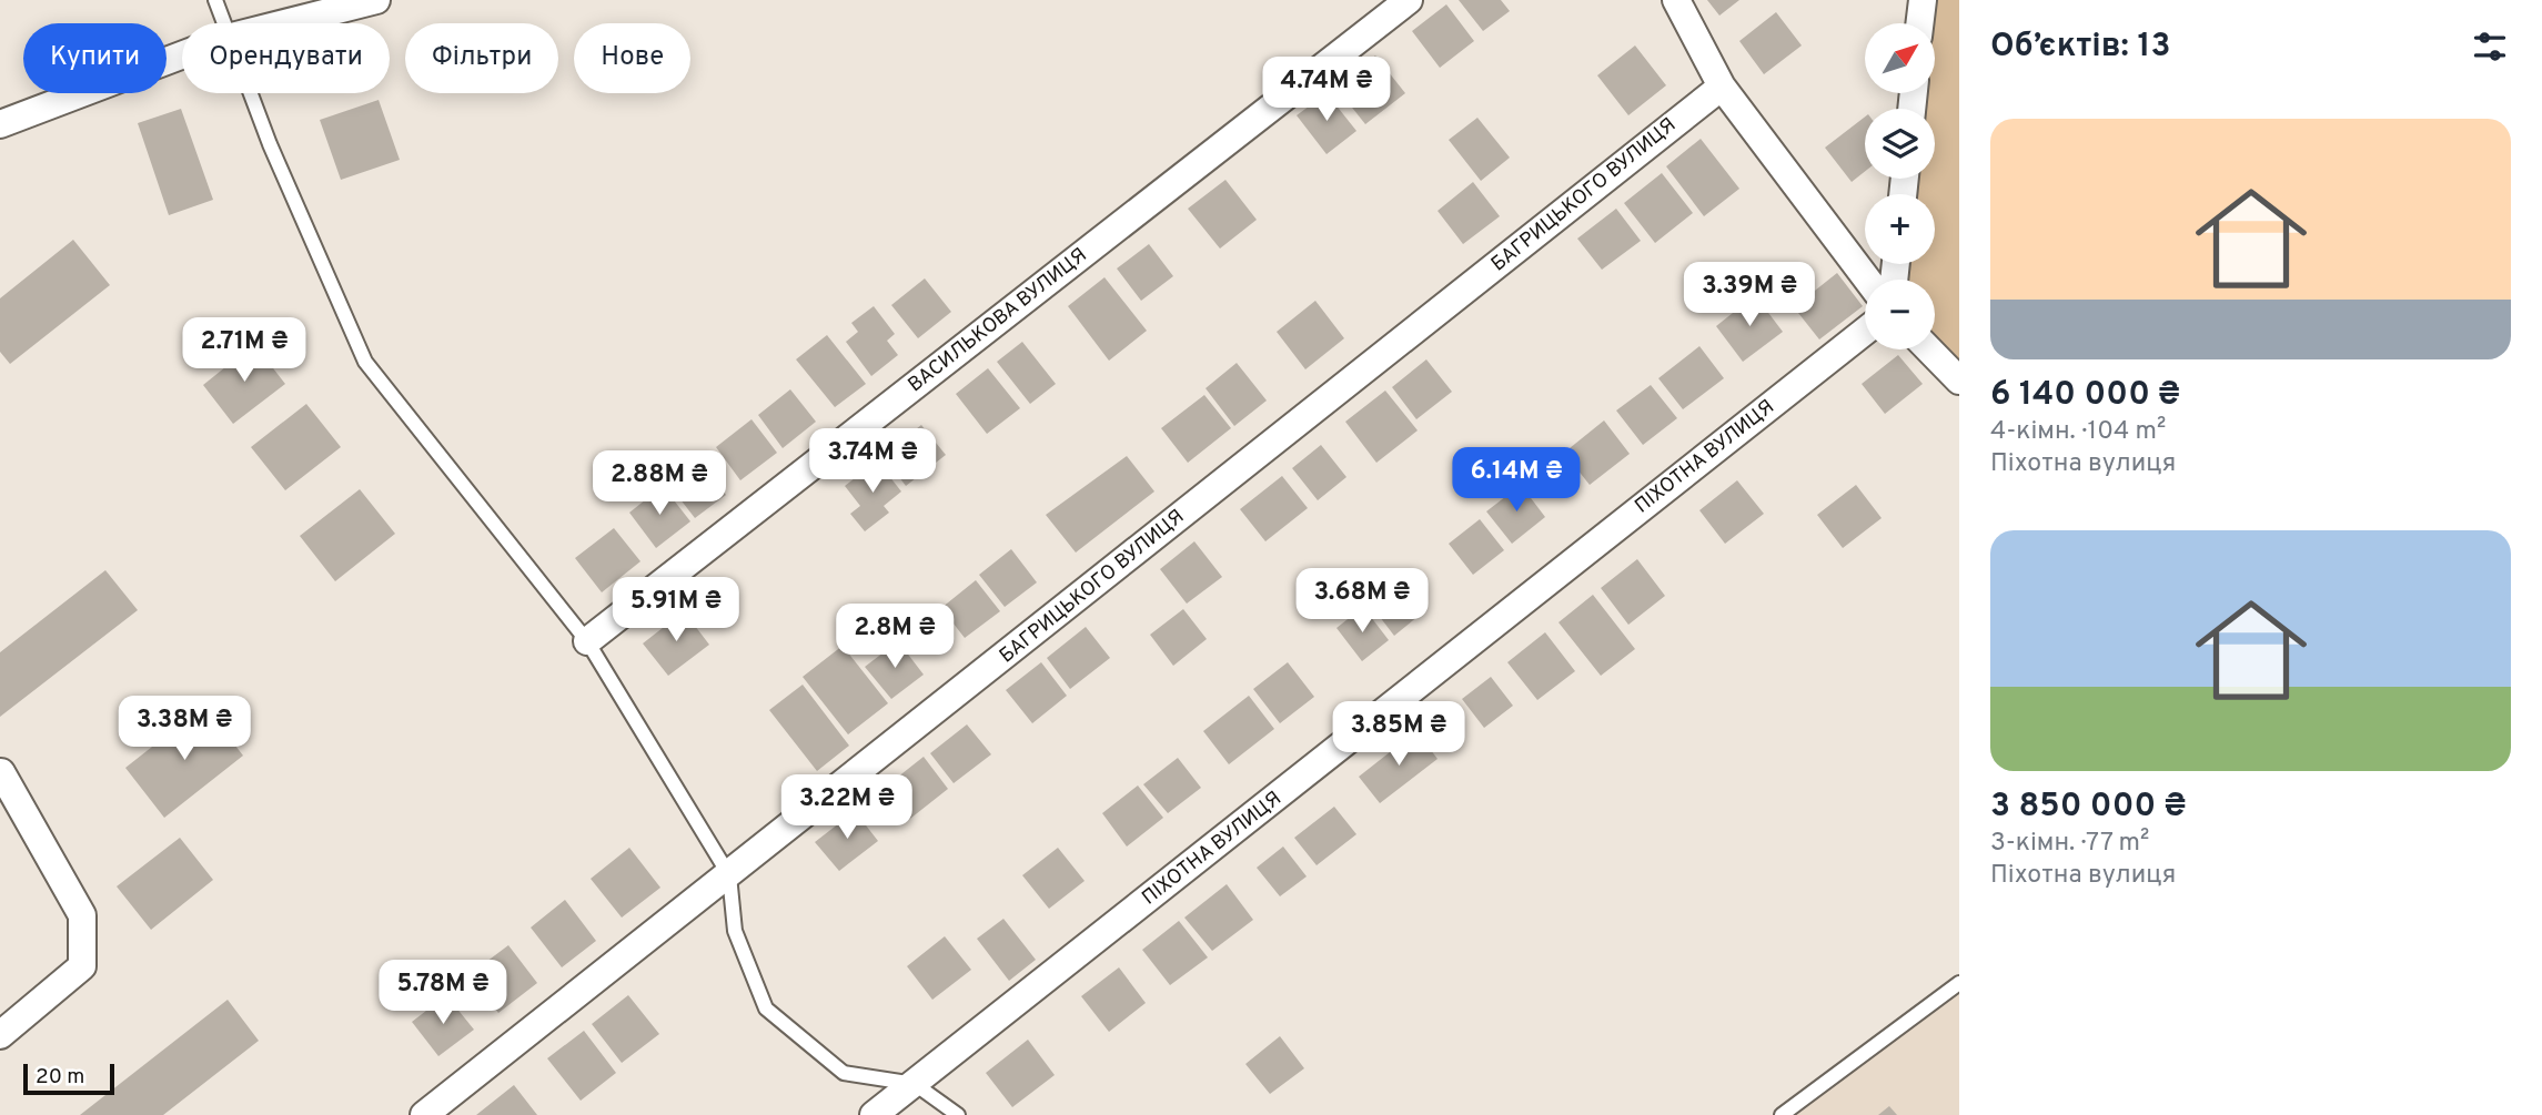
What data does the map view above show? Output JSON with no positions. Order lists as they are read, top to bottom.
{
  "streets": {
    "street": ["БАГРИЦЬКОГО ВУЛИЦЯ", "ВАСИЛЬКОВА ВУЛИЦЯ", "ПІХОТНА ВУЛИЦЯ"]
  },
  "scale_bar": "20 m",
  "north": "top right",
  "page": {
    "heading": "Об’єктів: 13",
    "map_buttons": ["+", "−"],
    "chip": [
      "Купити",
      "Орендувати",
      "Фільтри",
      "Нове"
    ],
    "price": [
      "4.74M ₴",
      "3.39M ₴",
      "2.71M ₴",
      "3.74M ₴",
      "6.14M ₴",
      "2.88M ₴",
      "3.68M ₴",
      "5.91M ₴",
      "2.8M ₴",
      "3.38M ₴",
      "3.85M ₴",
      "3.22M ₴",
      "5.78M ₴"
    ],
    "list": [
      {
        "name": "6 140 000 ₴",
        "note": "4-кімн. · 104 m² · Піхотна вулиця"
      },
      {
        "name": "3 850 000 ₴",
        "note": "3-кімн. · 77 m² · Піхотна вулиця"
      }
    ],
    "scale": "20 m"
  }
}
